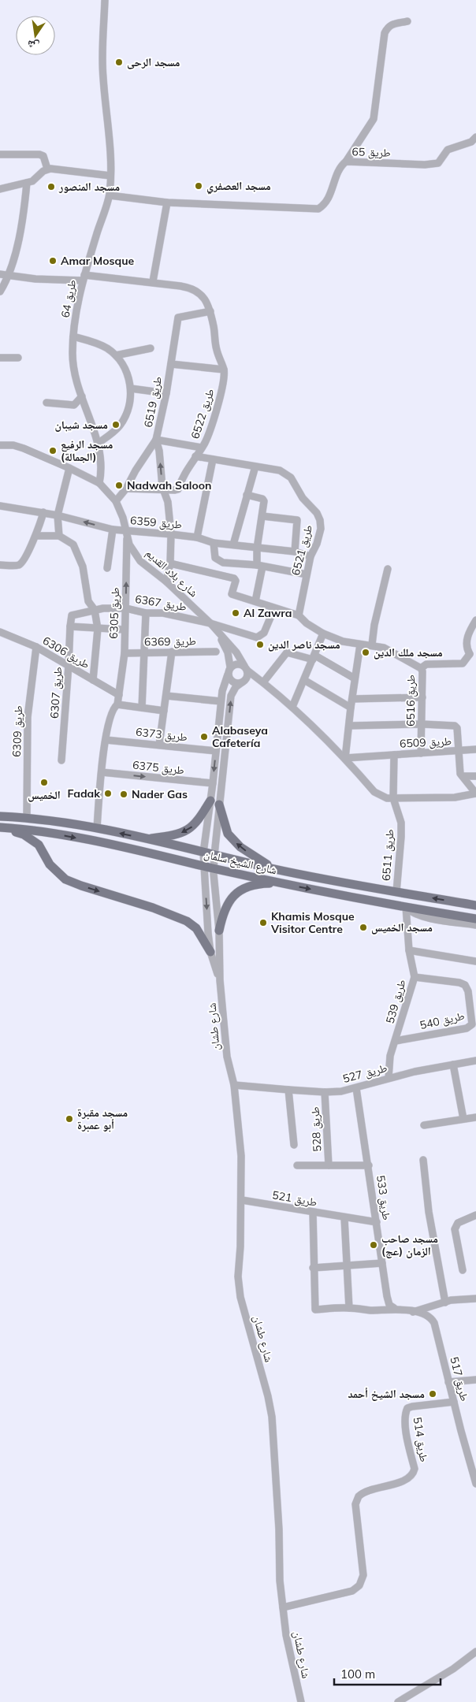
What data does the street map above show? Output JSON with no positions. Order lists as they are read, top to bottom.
{
  "streets": {
    "main road": ["شارع الشيخ سلمان"],
    "street": [
      "طريق 65",
      "طريق 64",
      "طريق 6519",
      "طريق 6522",
      "طريق 6359",
      "طريق 6521",
      "شارع بلاد القديم",
      "طريق 6367",
      "طريق 6305",
      "طريق 6369",
      "طريق 6306",
      "طريق 6307",
      "طريق 6516",
      "طريق 6309",
      "طريق 6373",
      "طريق 6509",
      "طريق 6375",
      "طريق 6511",
      "طريق 539",
      "طريق 540",
      "شارع طشان",
      "طريق 527",
      "طريق 528",
      "طريق 533",
      "طريق 521",
      "طريق 517",
      "طريق 514"
    ]
  },
  "crossings": [
    ["طريق 65", "طريق 64"],
    ["طريق 64", "شارع بلاد القديم"],
    ["طريق 6519", "طريق 6522"],
    ["طريق 6519", "طريق 6359"],
    ["طريق 6519", "شارع بلاد القديم"],
    ["طريق 6519", "طريق 6516"],
    ["طريق 6359", "طريق 6521"],
    ["طريق 6359", "شارع بلاد القديم"],
    ["طريق 6359", "طريق 6305"],
    ["طريق 6521", "طريق 6516"],
    ["شارع بلاد القديم", "طريق 6367"],
    ["شارع بلاد القديم", "طريق 6305"],
    ["طريق 6367", "طريق 6305"],
    ["طريق 6367", "طريق 6307"],
    ["طريق 6367", "طريق 6516"],
    ["طريق 6305", "طريق 6369"],
    ["طريق 6305", "طريق 6306"],
    ["طريق 6306", "طريق 6307"],
    ["طريق 6306", "طريق 6309"],
    ["طريق 6516", "طريق 6509"],
    ["طريق 6309", "شارع الشيخ سلمان"],
    ["طريق 6509", "طريق 6511"],
    ["طريق 6511", "شارع الشيخ سلمان"],
    ["شارع الشيخ سلمان", "طريق 539"],
    ["شارع الشيخ سلمان", "شارع طشان"],
    ["طريق 539", "طريق 540"],
    ["طريق 539", "طريق 527"],
    ["شارع طشان", "طريق 527"],
    ["شارع طشان", "طريق 521"],
    ["شارع طشان", "طريق 514"],
    ["طريق 527", "طريق 528"],
    ["طريق 527", "طريق 533"],
    ["طريق 533", "طريق 521"],
    ["طريق 533", "طريق 517"],
    ["طريق 517", "طريق 514"]
  ],
  "one_way": ["طريق 6375"],
  "places": [
    "مسجد الرحى",
    "مسجد العصفري",
    "مسجد المنصور",
    "Amar Mosque",
    "مسجد شيبان",
    "مسجد الرفيع (الجمالة)",
    "Nadwah Saloon",
    "Al Zawra",
    "مسجد ناصر الدين",
    "مسجد ملك الدين",
    "Alabaseya Cafetería",
    "الخميس",
    "Fadak",
    "Nader Gas",
    "Khamis Mosque Visitor Centre",
    "مسجد الخميس",
    "مسجد مقبرة أبو عمبرة",
    "مسجد صاحب الزمان (عج)",
    "مسجد الشيخ أحمد"
  ],
  "scale_bar": "100 m",
  "north": "bottom"
}
